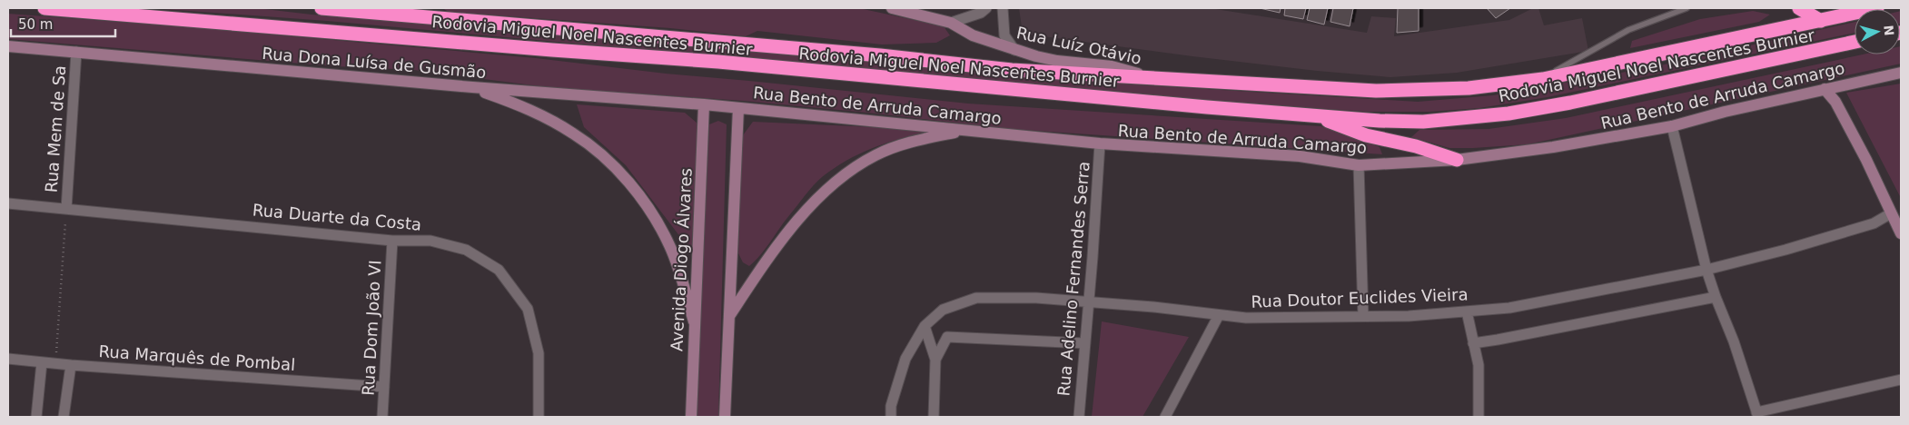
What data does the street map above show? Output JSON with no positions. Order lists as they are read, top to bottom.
{
  "streets": {
    "highway": ["Rodovia Miguel Noel Nascentes Burnier"],
    "street": [
      "Rua Luíz Otávio",
      "Rua Dona Luísa de Gusmão",
      "Rua Bento de Arruda Camargo",
      "Rua Mem de Sa",
      "Rua Duarte da Costa",
      "Avenida Diogo Álvares",
      "Rua Adelino Fernandes Serra",
      "Rua Doutor Euclides Vieira",
      "Rua Dom João VI",
      "Rua Marquês de Pombal"
    ]
  },
  "crossings": [
    ["Rodovia Miguel Noel Nascentes Burnier", "Rua Luíz Otávio"],
    ["Rua Dona Luísa de Gusmão", "Rua Bento de Arruda Camargo"],
    ["Rua Dona Luísa de Gusmão", "Rua Mem de Sa"],
    ["Rua Dona Luísa de Gusmão", "Avenida Diogo Álvares"],
    ["Rua Bento de Arruda Camargo", "Rua Adelino Fernandes Serra"],
    ["Rua Mem de Sa", "Rua Duarte da Costa"],
    ["Rua Duarte da Costa", "Rua Dom João VI"],
    ["Rua Adelino Fernandes Serra", "Rua Doutor Euclides Vieira"],
    ["Rua Dom João VI", "Rua Marquês de Pombal"]
  ],
  "scale_bar": "50 m",
  "north": "right"
}
